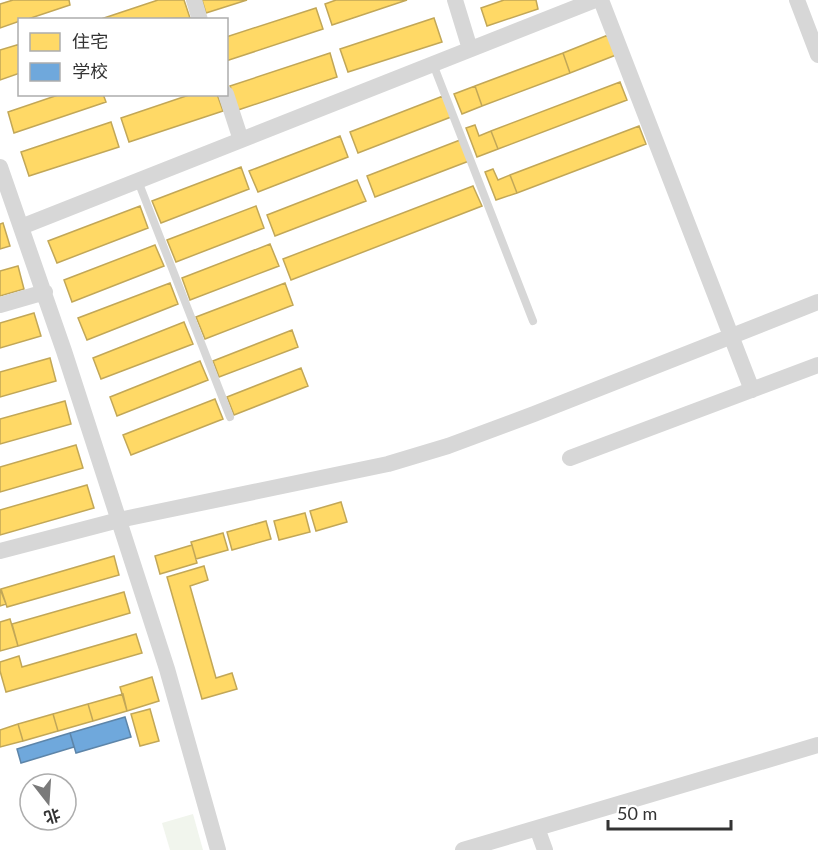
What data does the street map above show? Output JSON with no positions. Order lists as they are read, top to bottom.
{
  "legend": ["住宅", "学校"],
  "scale_bar": "50 m",
  "north": "bottom"
}
